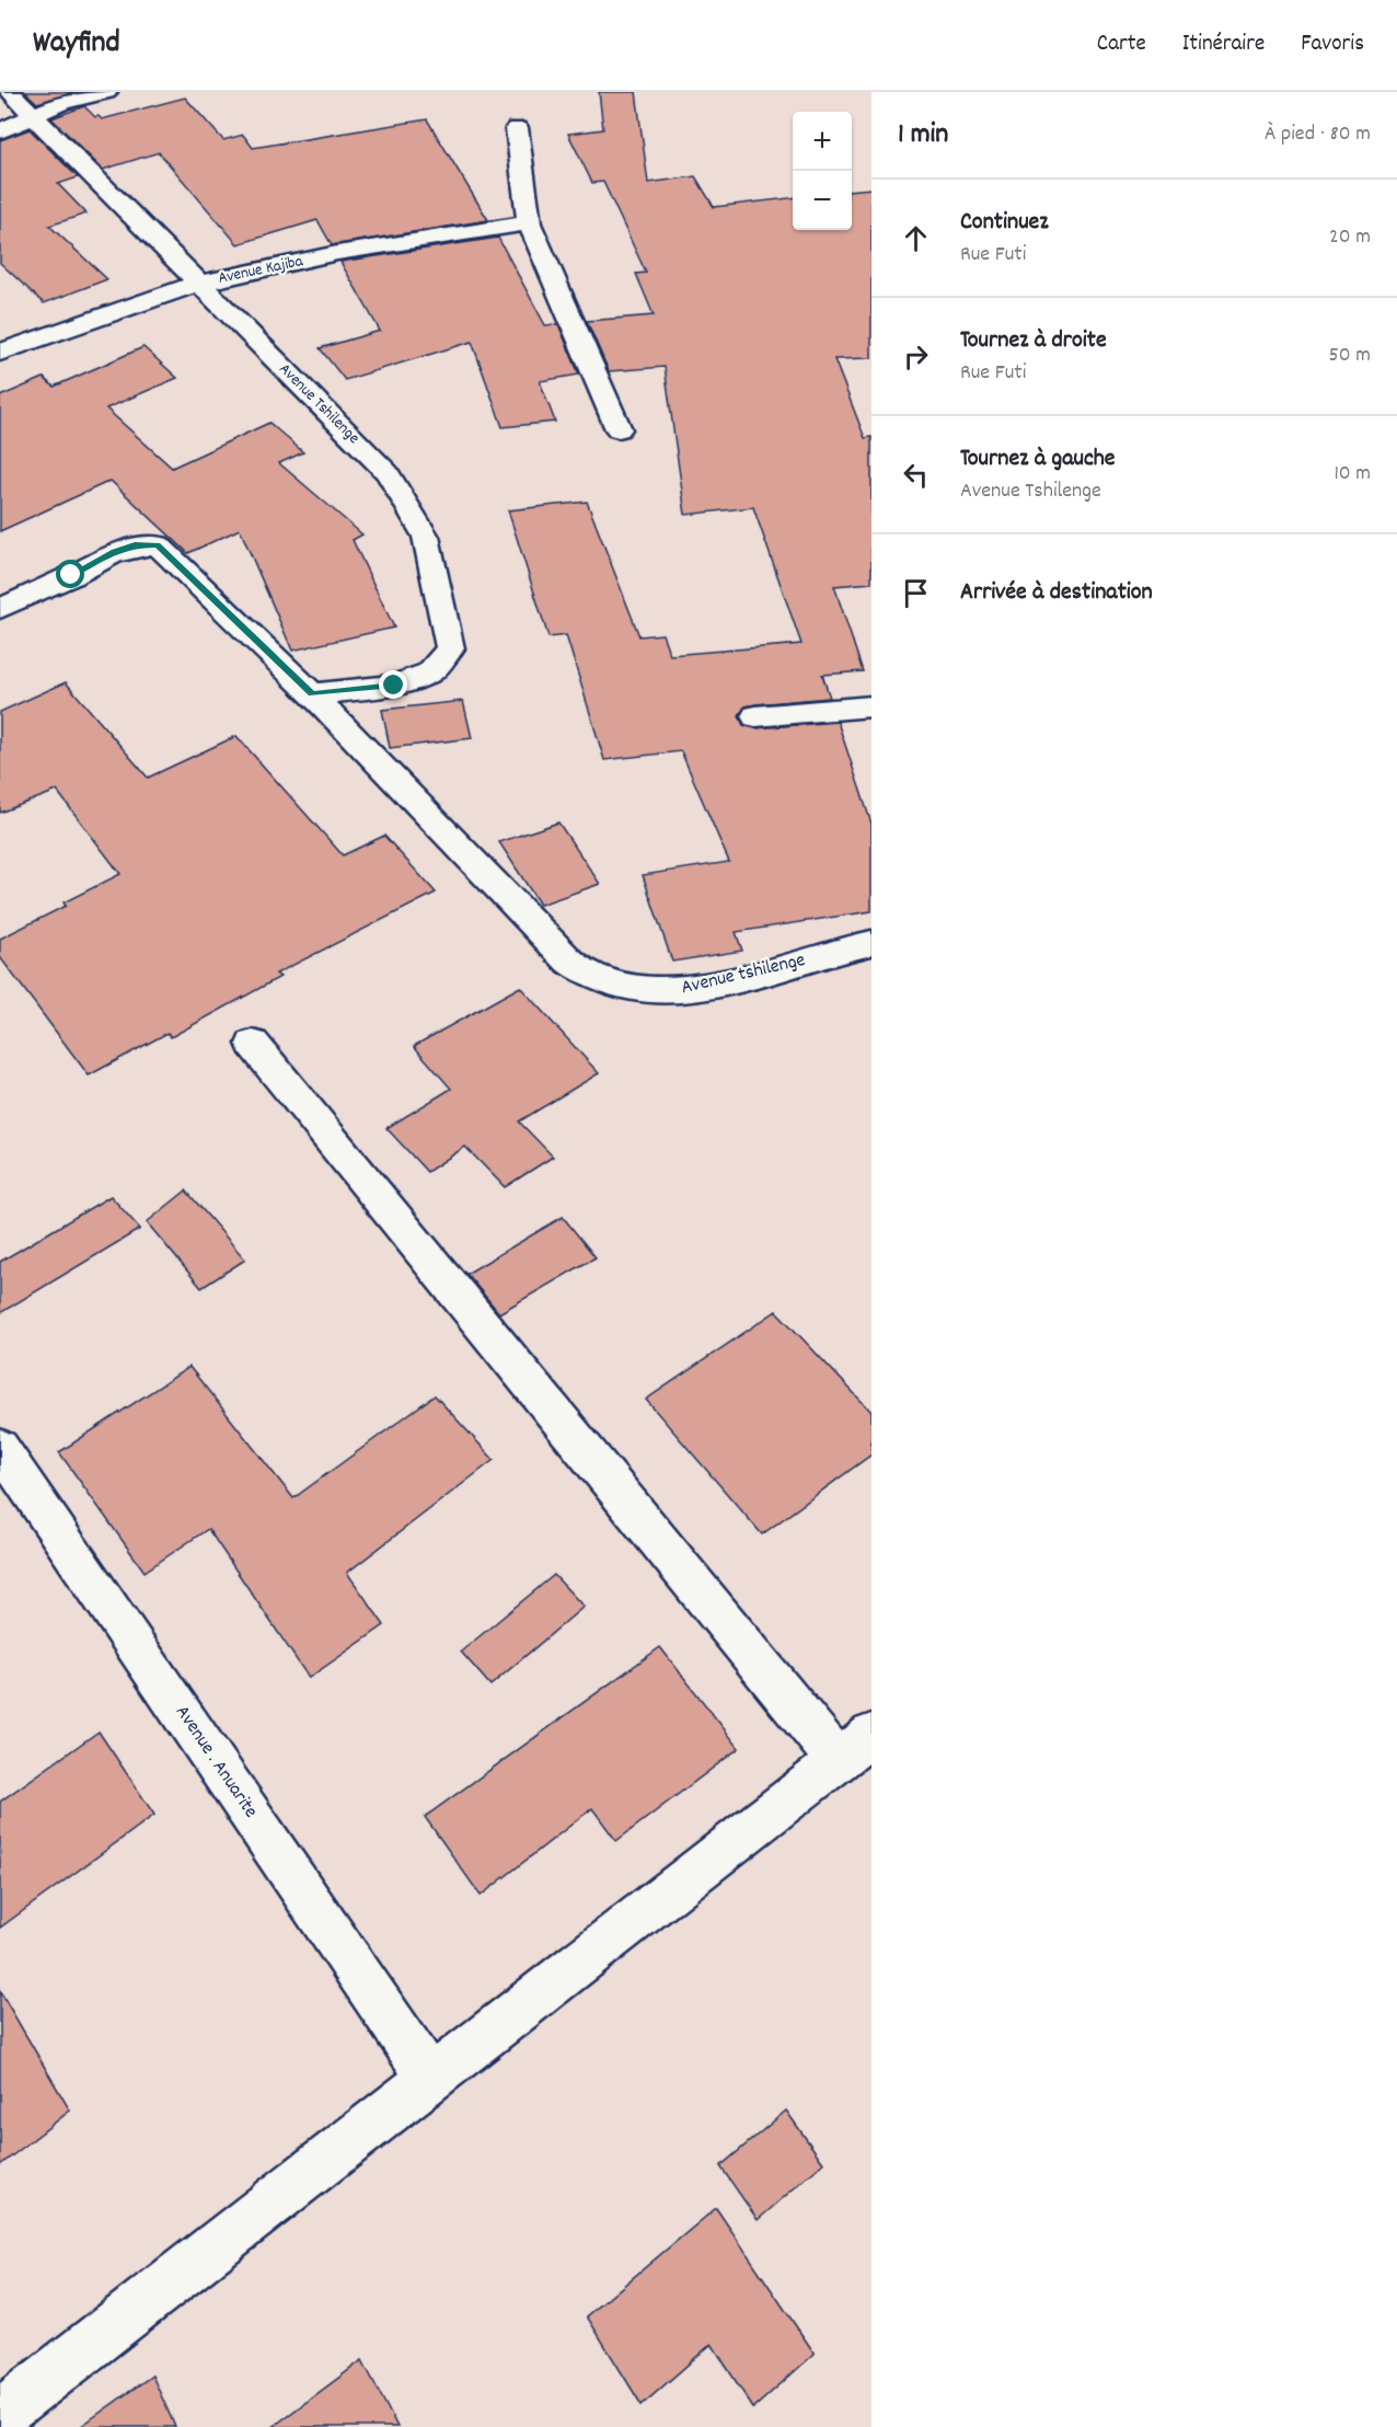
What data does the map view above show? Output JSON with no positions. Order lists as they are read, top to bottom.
{
  "streets": {
    "street": [
      "Avenue Kajiba",
      "Avenue Tshilenge",
      "Avenue tshilenge",
      "Avenue . Anuarite"
    ]
  },
  "crossings": [
    ["Avenue Kajiba", "Avenue Tshilenge"],
    ["Avenue Tshilenge", "Avenue tshilenge"]
  ],
  "page": {
    "header": "Wayfind",
    "nav": ["Carte", "Itinéraire", "Favoris"],
    "heading": ["1 min", "À pied · 80 m"],
    "map_buttons": ["+", "−"],
    "list": [
      ["Continuez", "Rue Futi", "20 m"],
      ["Tournez à droite", "Rue Futi", "50 m"],
      ["Tournez à gauche", "Avenue Tshilenge", "10 m"],
      "Arrivée à destination"
    ]
  }
}
